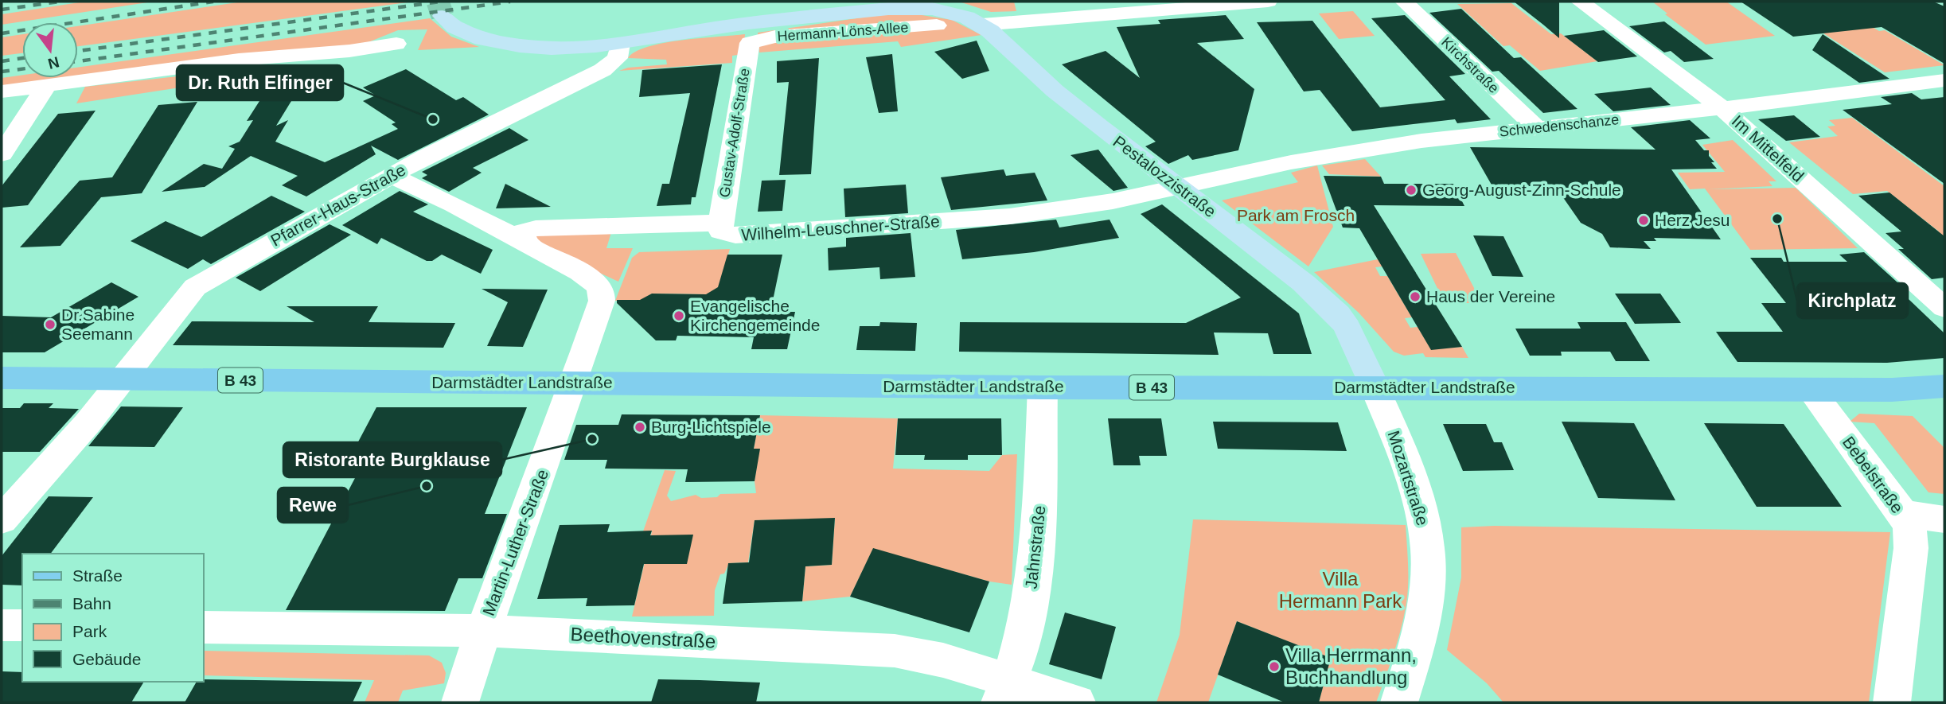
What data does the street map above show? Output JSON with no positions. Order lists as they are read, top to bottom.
{
  "streets": {
    "main road": ["Pestalozzistraße", "B 43", "Darmstädter Landstraße"],
    "street": [
      "Hermann-Löns-Allee",
      "Kirchstraße",
      "Schwedenschanze",
      "Gustav-Adolf-Straße",
      "Im Mittelfeld",
      "Pfarrer-Haus-Straße",
      "Wilhelm-Leuschner-Straße",
      "Bebelstraße",
      "Mozartstraße",
      "Martin-Luther-Straße",
      "Jahnstraße",
      "Beethovenstraße"
    ]
  },
  "crossings": [
    ["Hermann-Löns-Allee", "Gustav-Adolf-Straße"],
    ["Kirchstraße", "Schwedenschanze"],
    ["Schwedenschanze", "Im Mittelfeld"],
    ["Schwedenschanze", "Pestalozzistraße"],
    ["Schwedenschanze", "Wilhelm-Leuschner-Straße"],
    ["Gustav-Adolf-Straße", "Wilhelm-Leuschner-Straße"],
    ["Pestalozzistraße", "Pfarrer-Haus-Straße"],
    ["Pestalozzistraße", "Wilhelm-Leuschner-Straße"],
    ["Pestalozzistraße", "Darmstädter Landstraße"],
    ["Pestalozzistraße", "Mozartstraße"],
    ["Pfarrer-Haus-Straße", "Darmstädter Landstraße"],
    ["Darmstädter Landstraße", "Bebelstraße"],
    ["Darmstädter Landstraße", "Mozartstraße"],
    ["Darmstädter Landstraße", "Martin-Luther-Straße"],
    ["Darmstädter Landstraße", "Jahnstraße"],
    ["Martin-Luther-Straße", "Beethovenstraße"],
    ["Jahnstraße", "Beethovenstraße"]
  ],
  "parks": ["Park am Frosch", "Villa Hermann Park"],
  "places": [
    "Dr. Ruth Elfinger",
    "Georg-August-Zinn-Schule",
    "Kirchplatz",
    "Herz Jesu",
    "Haus der Vereine",
    "Evangelische Kirchengemeinde",
    "Dr.Sabine Seemann",
    "Burg-Lichtspiele",
    "Ristorante Burgklause",
    "Rewe",
    "Villa Herrmann, Buchhandlung"
  ],
  "legend": [
    "Straße",
    "Bahn",
    "Park",
    "Gebäude"
  ],
  "north": "bottom"
}
